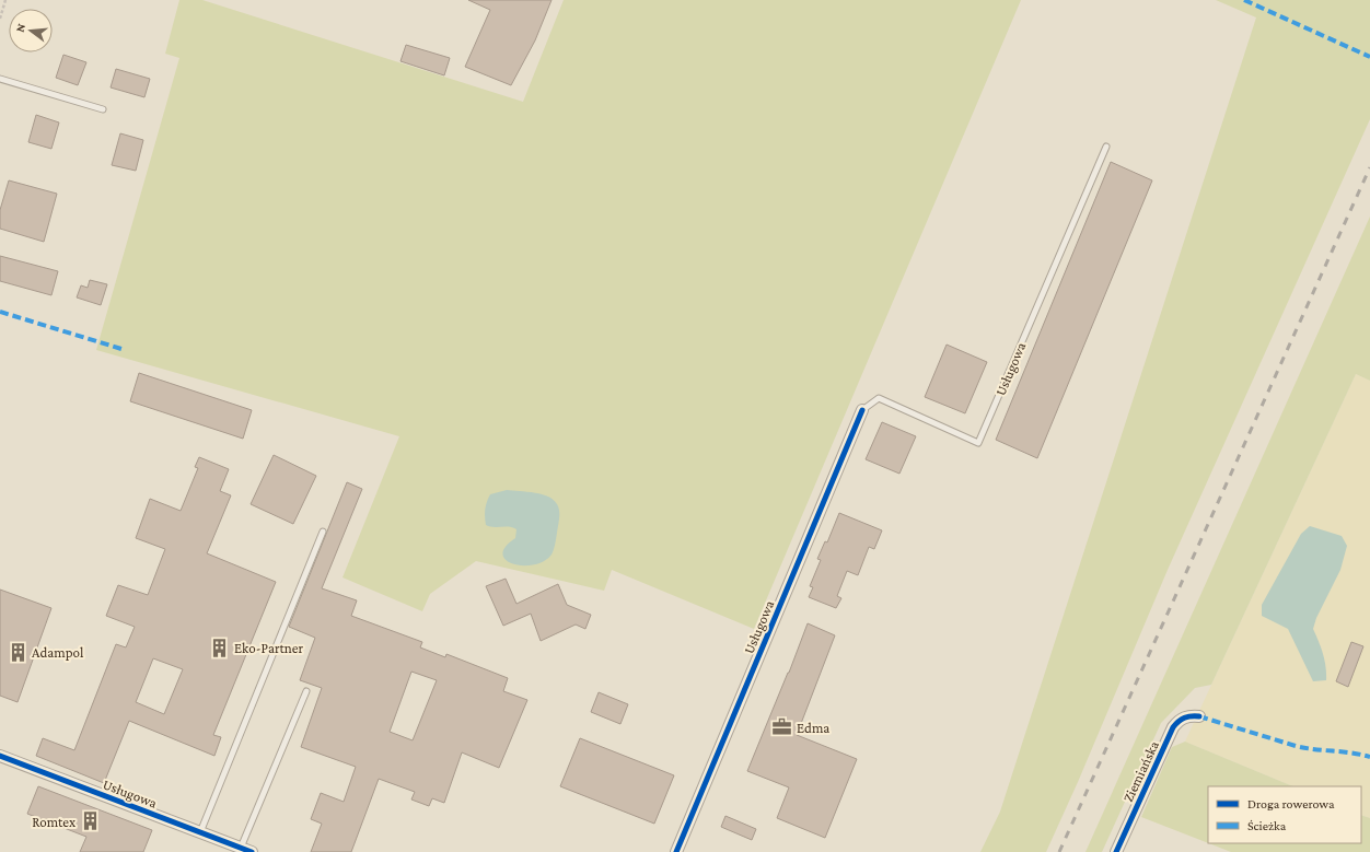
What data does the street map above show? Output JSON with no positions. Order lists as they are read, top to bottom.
{
  "streets": {
    "street": ["Usługowa", "Ziemiańska"]
  },
  "places": {
    "building": ["Eko-Partner", "Adampol", "Romtex"],
    "office": ["Edma"]
  },
  "legend": ["Droga rowerowa", "Ścieżka"],
  "north": "left"
}
